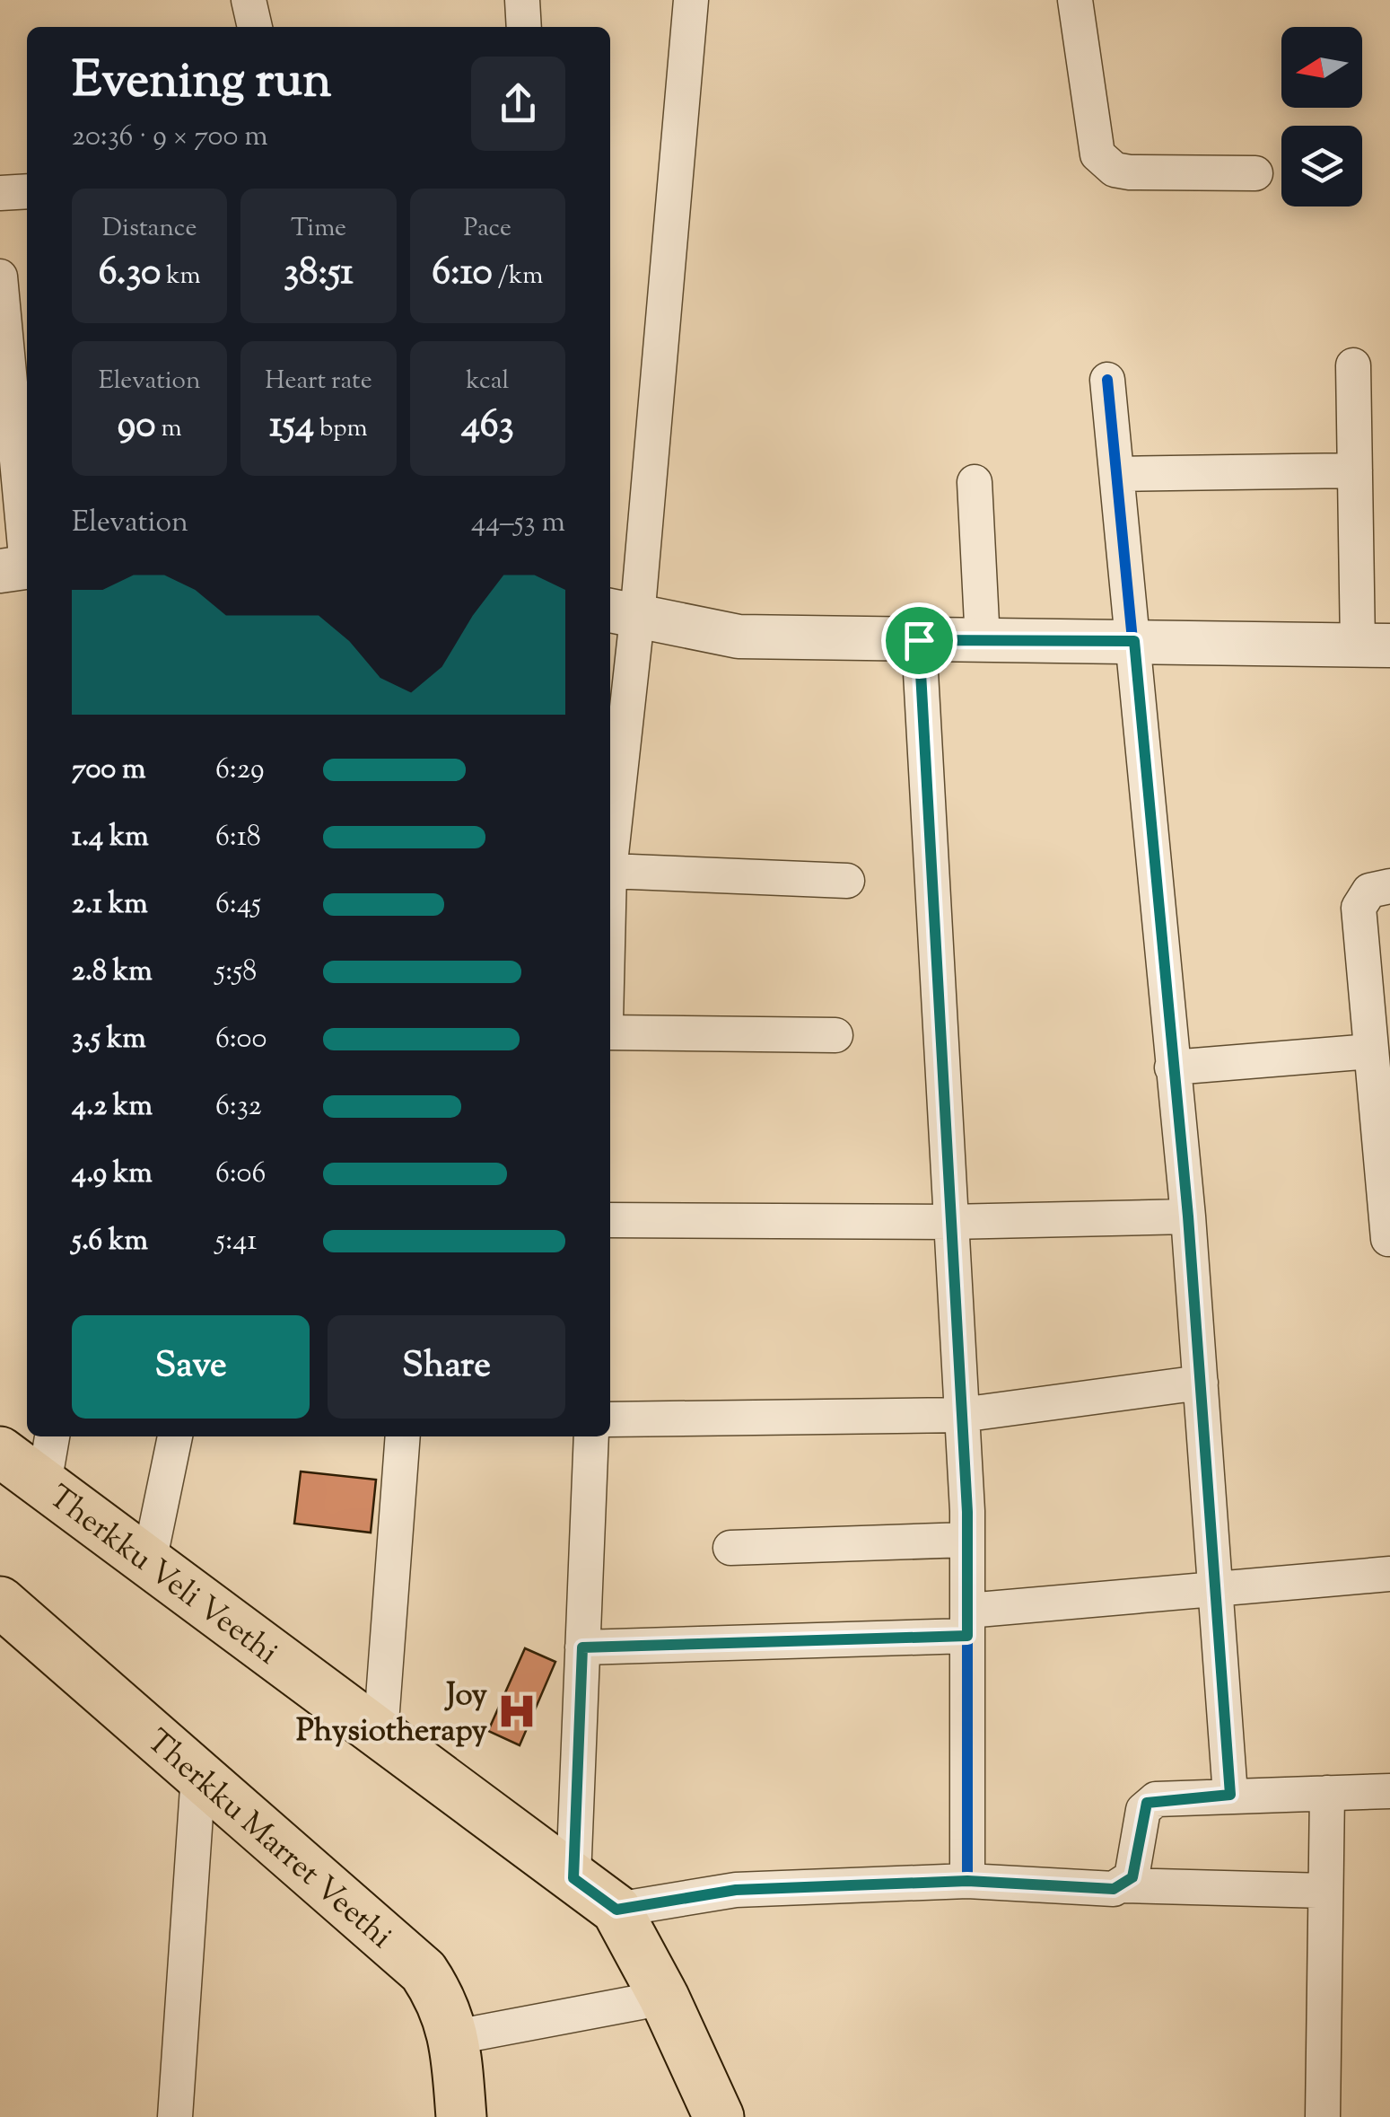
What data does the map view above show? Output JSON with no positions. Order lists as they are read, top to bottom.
{
  "streets": {
    "main road": ["Therkku Veli Veethi", "Therkku Marret Veethi"]
  },
  "places": {
    "hospital": ["Joy Physiotherapy"]
  },
  "north": "left",
  "page": {
    "heading": ["Evening run", "20:36 · 9 × 700 m"],
    "stats": [
      ["Distance", "6.30 km"],
      ["Time", "38:51"],
      ["Pace", "6:10 /km"],
      ["Elevation", "90 m"],
      ["Heart rate", "154 bpm"],
      ["kcal", "463"]
    ],
    "chart": ["Elevation", "44–53 m"],
    "list": [
      {
        "name": "700 m",
        "note": "6:29"
      },
      {
        "name": "1.4 km",
        "note": "6:18"
      },
      {
        "name": "2.1 km",
        "note": "6:45"
      },
      {
        "name": "2.8 km",
        "note": "5:58"
      },
      {
        "name": "3.5 km",
        "note": "6:00"
      },
      {
        "name": "4.2 km",
        "note": "6:32"
      },
      {
        "name": "4.9 km",
        "note": "6:06"
      },
      {
        "name": "5.6 km",
        "note": "5:41"
      }
    ],
    "buttons": ["Save", "Share"]
  }
}
